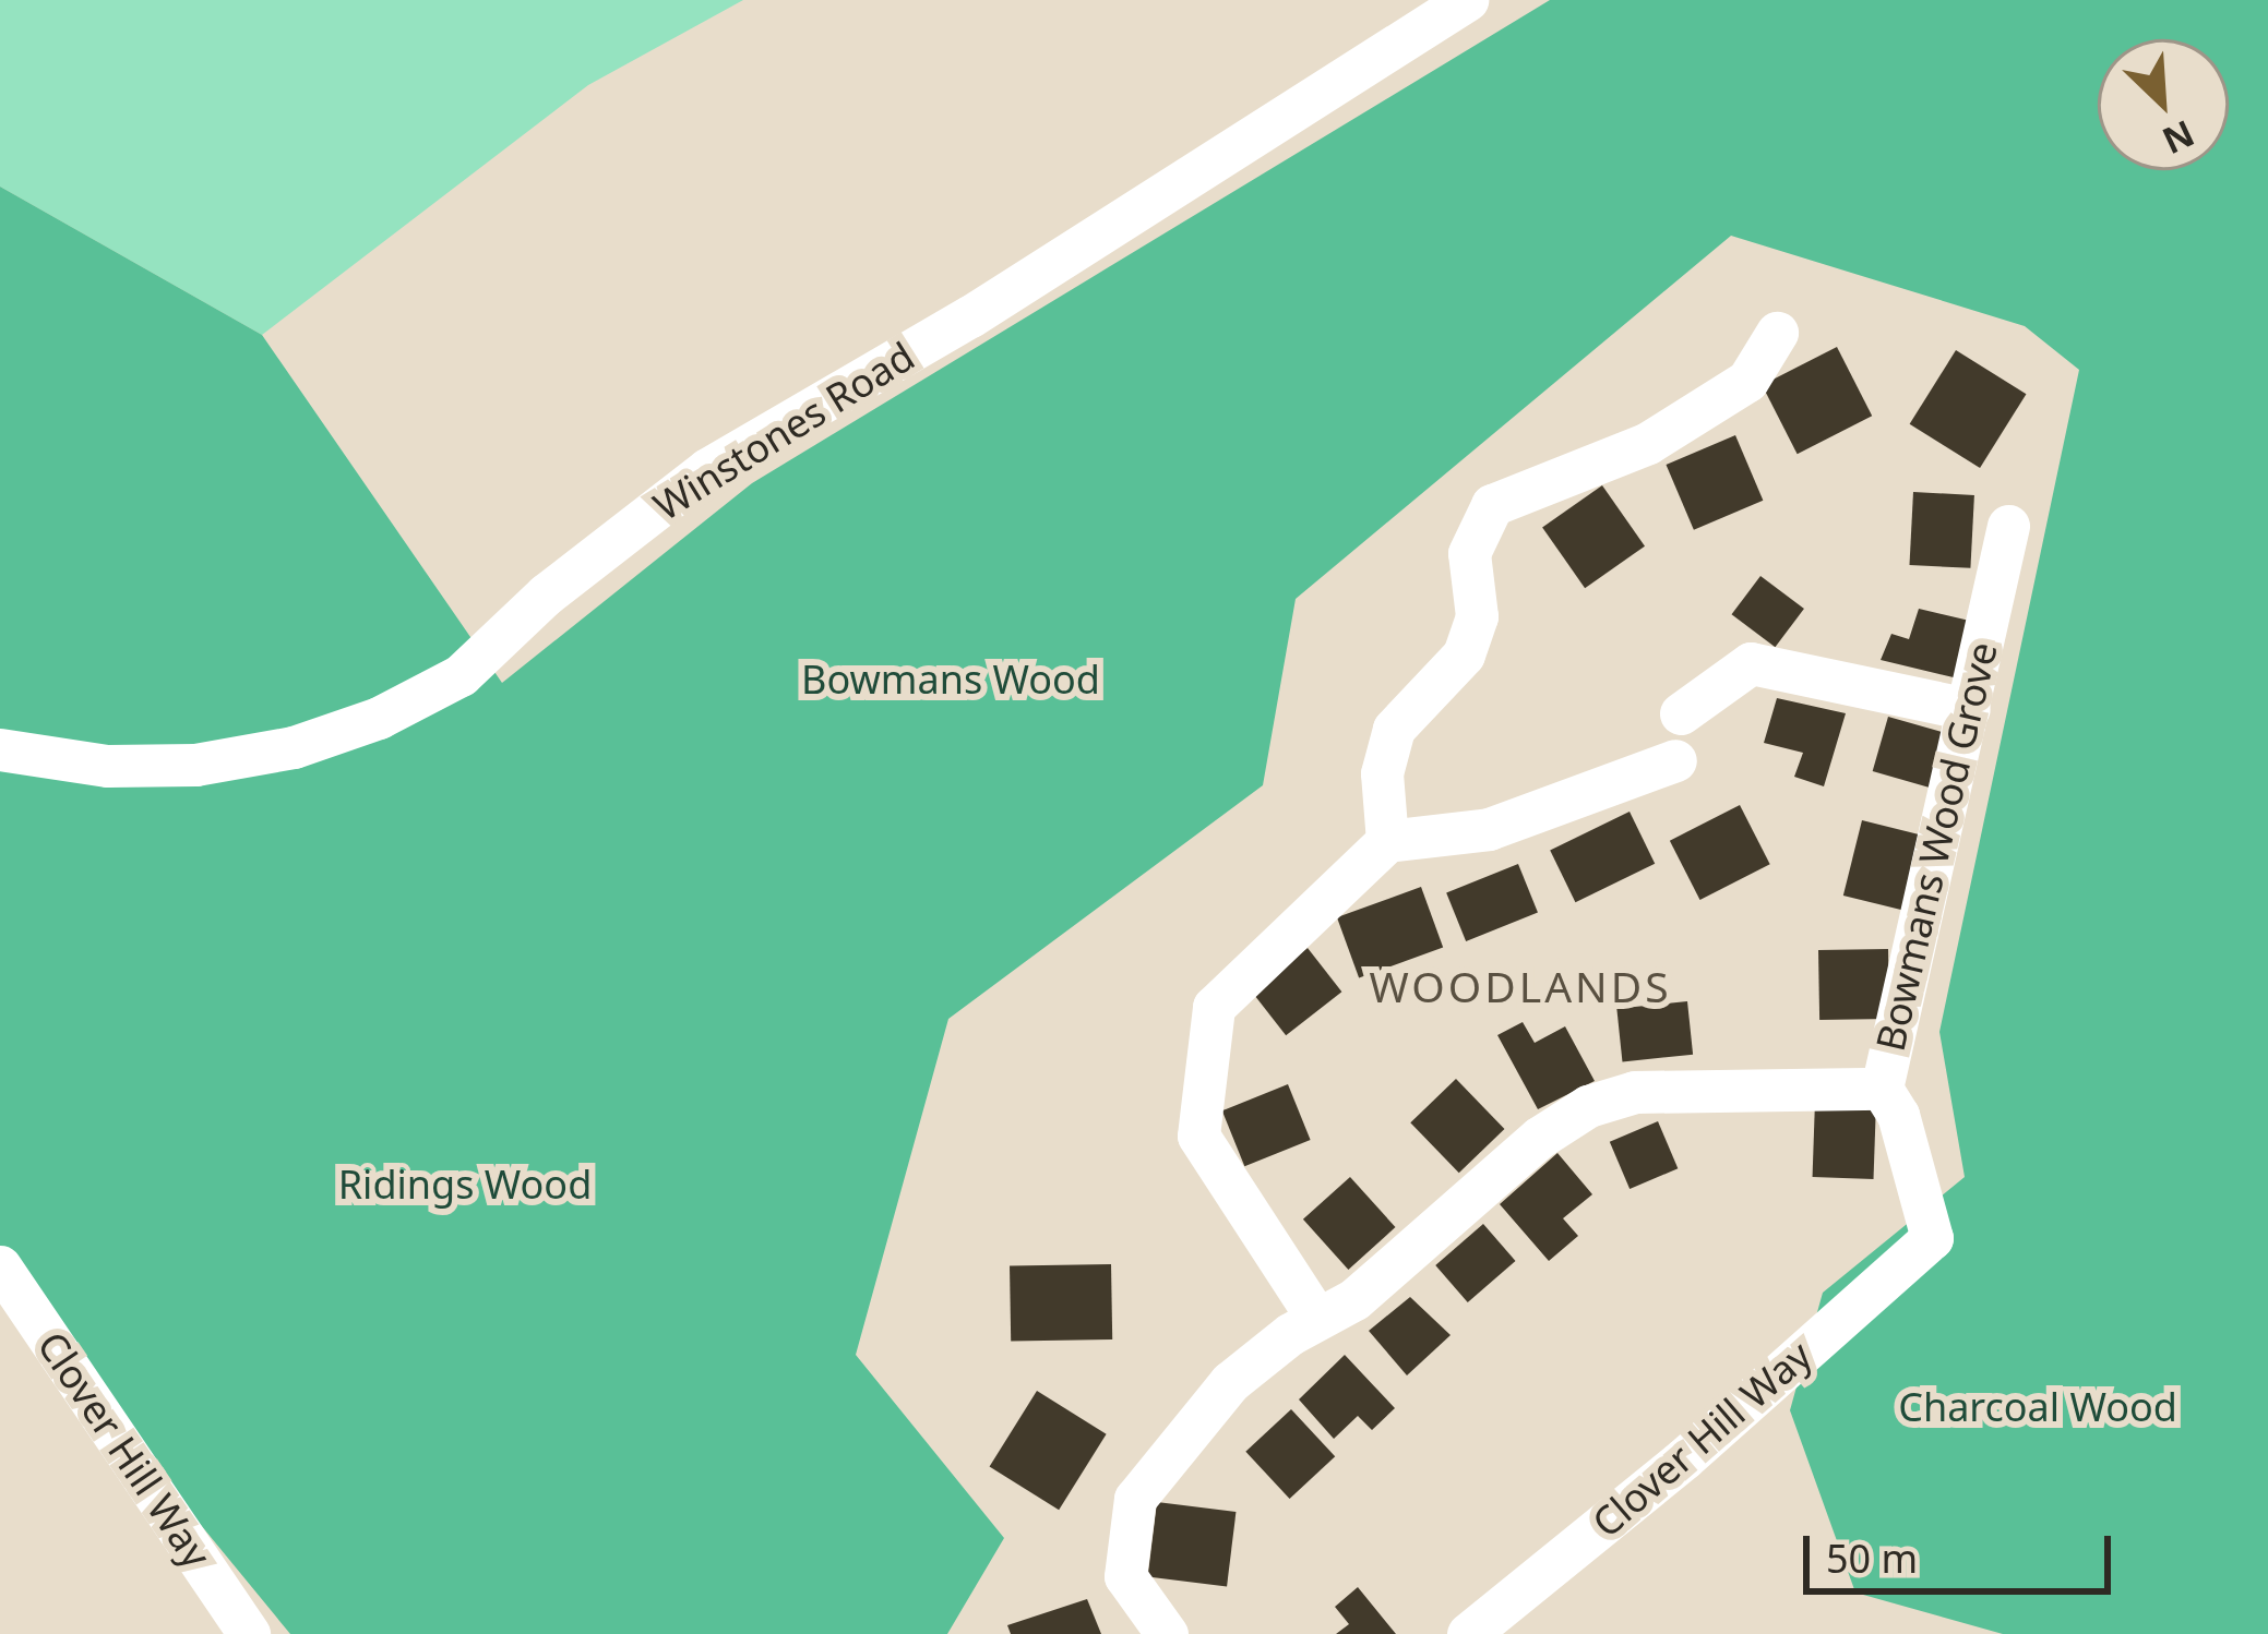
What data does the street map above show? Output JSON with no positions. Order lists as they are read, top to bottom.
{
  "streets": {
    "street": ["Winstones Road", "Bowmans Wood Grove", "Clover Hill Way"]
  },
  "crossings": [
    ["Bowmans Wood Grove", "Clover Hill Way"]
  ],
  "districts": ["WOODLANDS"],
  "parks": ["Bowmans Wood", "Ridings Wood", "Charcoal Wood"],
  "scale_bar": "50 m",
  "north": "bottom right"
}
